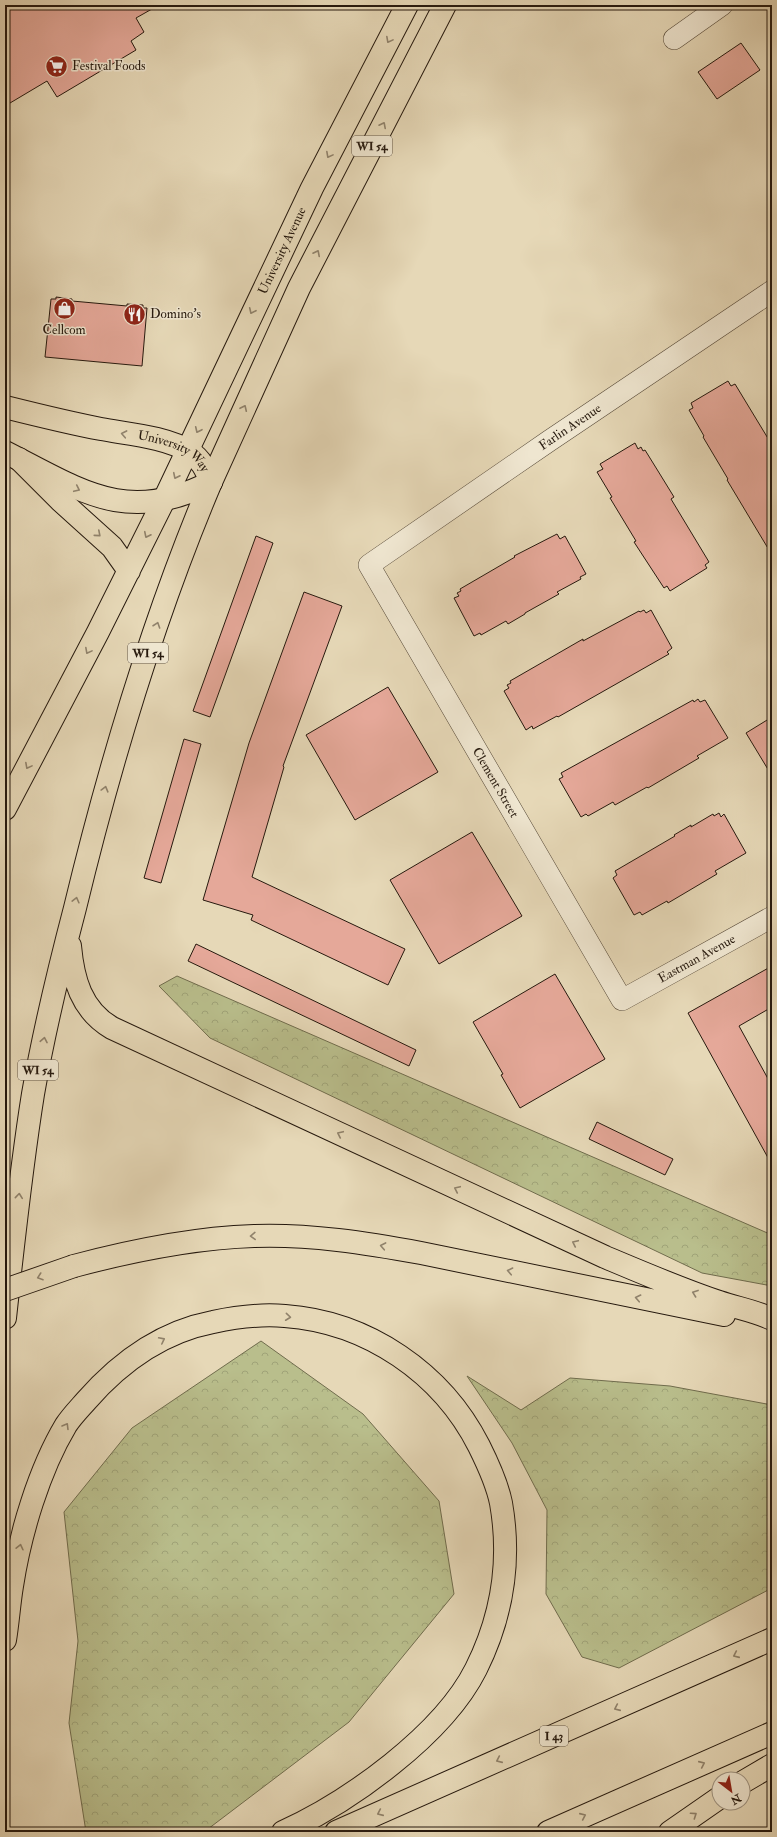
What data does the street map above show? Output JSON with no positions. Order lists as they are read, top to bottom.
{
  "streets": {
    "main road": [
      "WI 54",
      "University Avenue",
      "University Way",
      "I 43"
    ],
    "street": ["Farlin Avenue", "Clement Street", "Eastman Avenue"]
  },
  "crossings": [
    ["WI 54", "University Avenue"],
    ["WI 54", "University Way"],
    ["University Avenue", "University Way"],
    ["Farlin Avenue", "Clement Street"],
    ["Clement Street", "Eastman Avenue"]
  ],
  "places": {
    "supermarket": ["Festival Foods"],
    "shop": ["Cellcom"],
    "restaurant": ["Domino's"]
  },
  "north": "bottom right"
}
